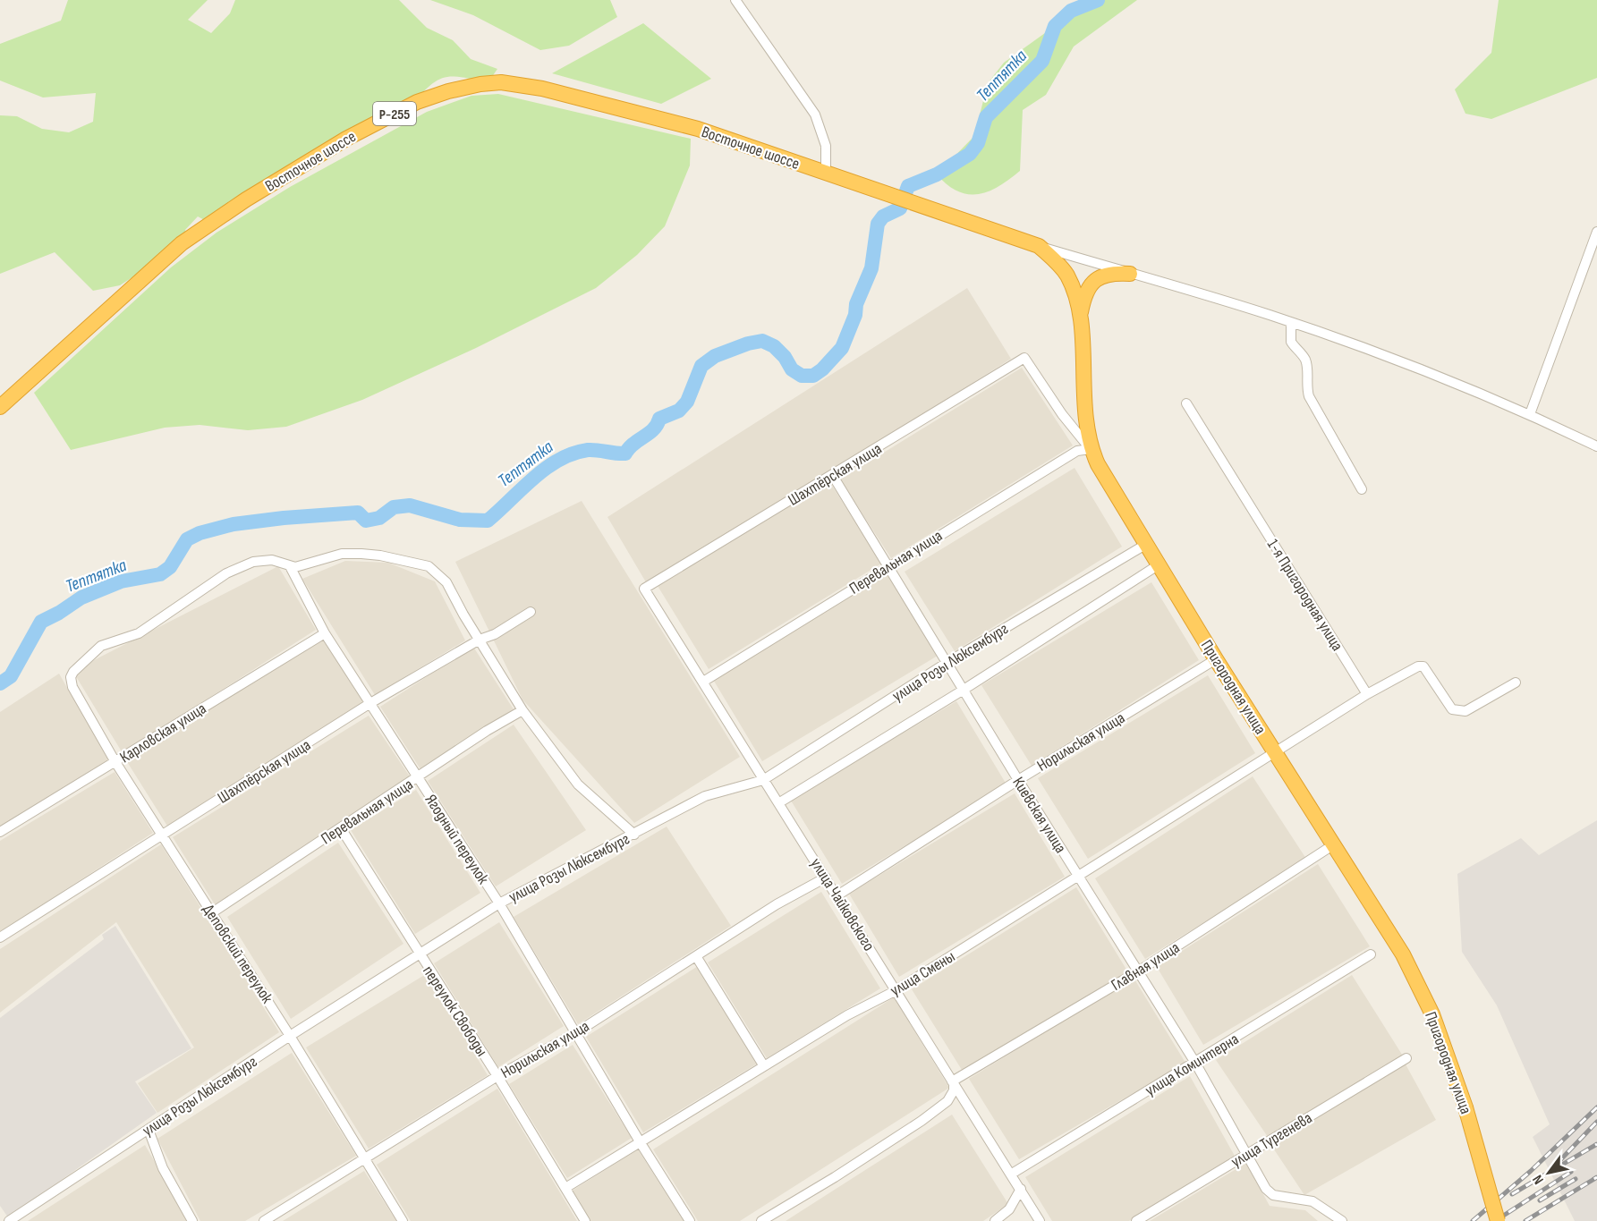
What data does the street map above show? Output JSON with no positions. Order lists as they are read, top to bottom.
{
  "streets": {
    "highway": ["Р-255", "Восточное шоссе", "Пригородная улица"],
    "street": [
      "Шахтёрская улица",
      "Перевальная улица",
      "1-я Пригородная улица",
      "улица Розы Люксембург",
      "Карловская улица",
      "Норильская улица",
      "Киевская улица",
      "Ягодный переулок",
      "улица Чайковского",
      "Деповский переулок",
      "Главная улица",
      "улица Смены",
      "переулок Свободы",
      "улица Коминтерна",
      "улица Тургенева"
    ]
  },
  "crossings": [
    ["Восточное шоссе", "Пригородная улица"],
    ["Шахтёрская улица", "Перевальная улица"],
    ["Шахтёрская улица", "Пригородная улица"],
    ["Шахтёрская улица", "Киевская улица"],
    ["Шахтёрская улица", "Ягодный переулок"],
    ["Шахтёрская улица", "улица Чайковского"],
    ["Шахтёрская улица", "Деповский переулок"],
    ["Перевальная улица", "Пригородная улица"],
    ["Перевальная улица", "Киевская улица"],
    ["Перевальная улица", "Ягодный переулок"],
    ["Перевальная улица", "улица Чайковского"],
    ["Перевальная улица", "Деповский переулок"],
    ["Перевальная улица", "переулок Свободы"],
    ["улица Розы Люксембург", "Пригородная улица"],
    ["улица Розы Люксембург", "Киевская улица"],
    ["улица Розы Люксембург", "Ягодный переулок"],
    ["улица Розы Люксембург", "улица Чайковского"],
    ["улица Розы Люксембург", "Деповский переулок"],
    ["улица Розы Люксембург", "переулок Свободы"],
    ["Пригородная улица", "Норильская улица"],
    ["Пригородная улица", "Главная улица"],
    ["Пригородная улица", "улица Смены"],
    ["Карловская улица", "Ягодный переулок"],
    ["Карловская улица", "Деповский переулок"],
    ["Норильская улица", "Киевская улица"],
    ["Норильская улица", "Ягодный переулок"],
    ["Норильская улица", "улица Чайковского"],
    ["Норильская улица", "Деповский переулок"],
    ["Норильская улица", "переулок Свободы"],
    ["Киевская улица", "Главная улица"],
    ["Киевская улица", "улица Смены"],
    ["Киевская улица", "улица Коминтерна"],
    ["Киевская улица", "улица Тургенева"],
    ["Ягодный переулок", "Деповский переулок"],
    ["Ягодный переулок", "улица Смены"],
    ["улица Чайковского", "Главная улица"],
    ["улица Чайковского", "улица Смены"],
    ["улица Чайковского", "улица Коминтерна"],
    ["улица Смены", "переулок Свободы"]
  ],
  "water": ["Тептятка"],
  "north": "bottom left"
}
